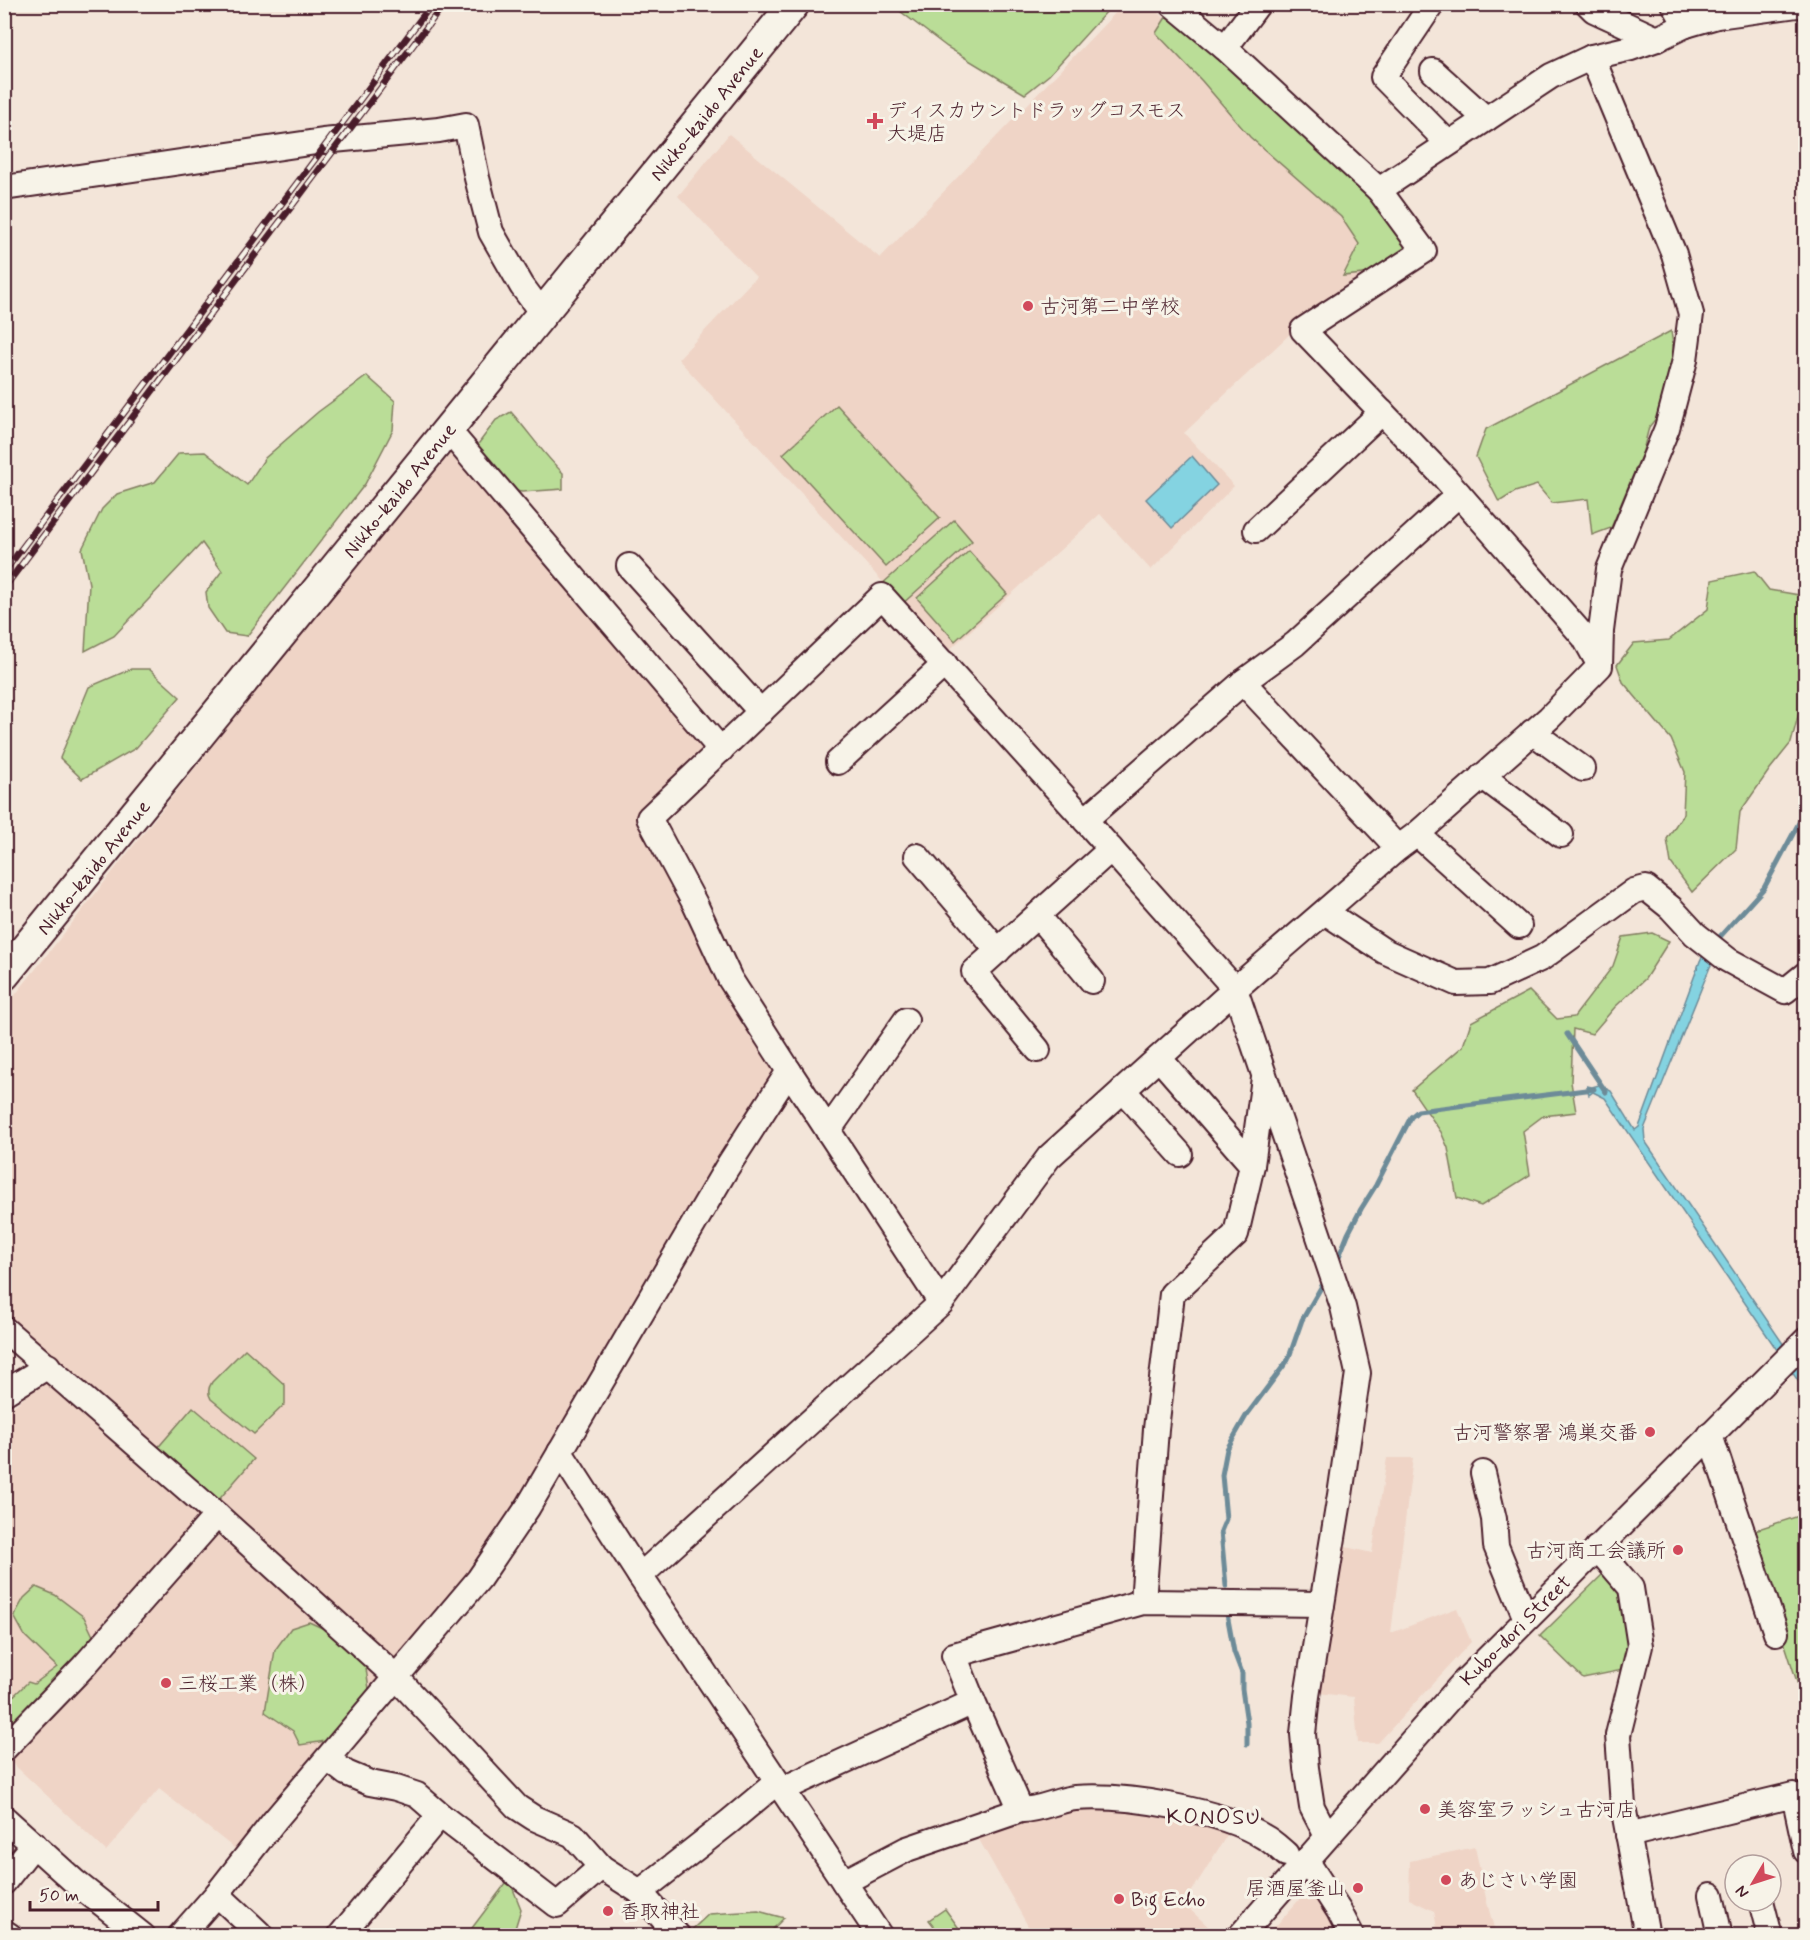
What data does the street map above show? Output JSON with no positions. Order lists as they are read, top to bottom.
{
  "streets": {
    "main road": ["Nikko-kaido Avenue"],
    "street": ["Kubo-dori Street"]
  },
  "districts": ["KONOSU"],
  "places": {
    "health": ["ディスカウントドラッグコスモス 大堤店"],
    "other": [
      "古河第二中学校",
      "古河警察署 鴻巣交番",
      "古河商工会議所",
      "三桜工業（株）",
      "美容室ラッシュ古河店",
      "あじさい学園",
      "居酒屋釜山",
      "Big Echo",
      "香取神社"
    ]
  },
  "scale_bar": "50 m",
  "north": "bottom left"
}
